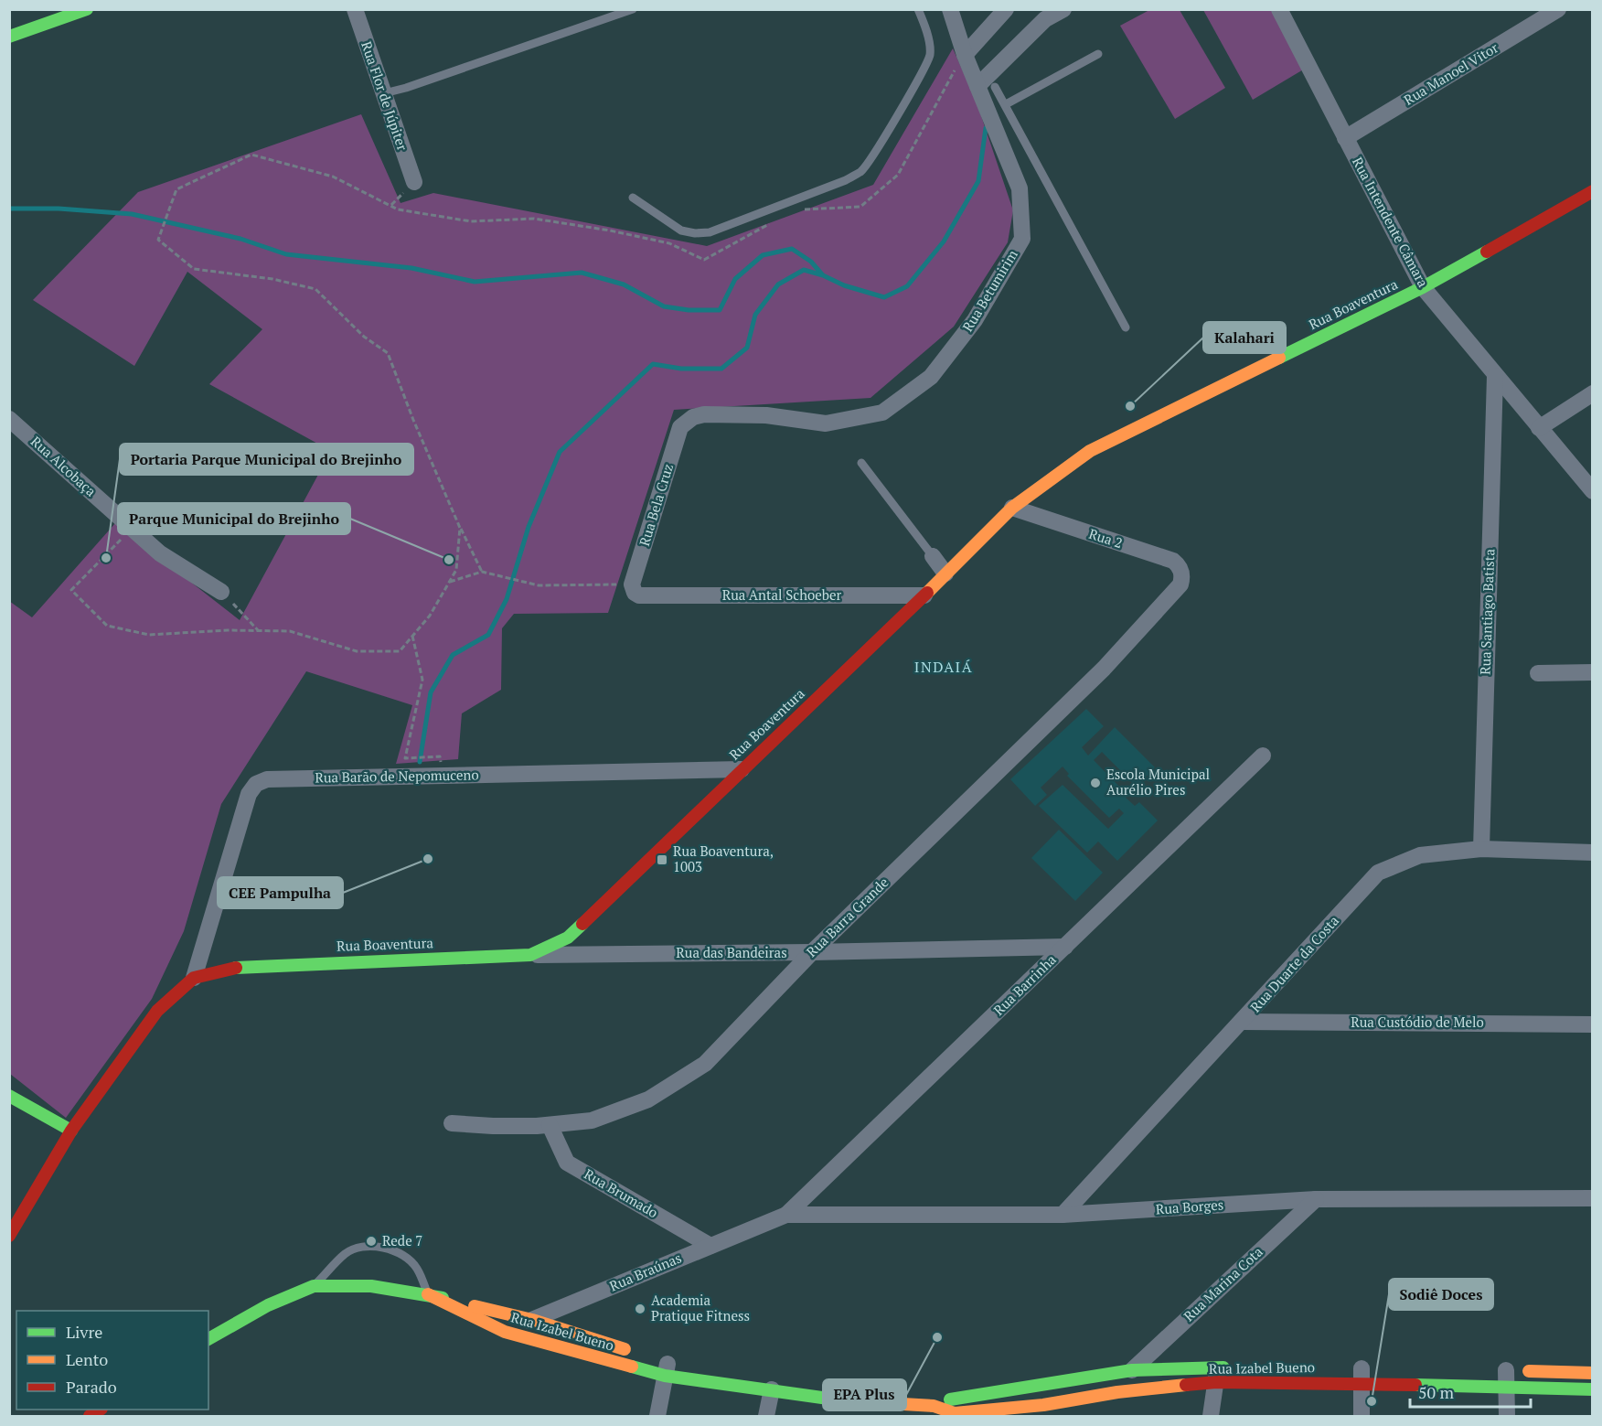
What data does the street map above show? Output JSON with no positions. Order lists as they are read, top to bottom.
{
  "streets": {
    "main road": ["Rua Boaventura", "Rua Izabel Bueno"],
    "street": [
      "Rua Manoel Vitor",
      "Rua Flor de Júpiter",
      "Rua Intendente Câmara",
      "Rua Betumirim",
      "Rua Alcobaça",
      "Rua Bela Cruz",
      "Rua 2",
      "Rua Antal Schoeber",
      "Rua Santiago Batista",
      "Rua Barão de Nepomuceno",
      "Rua Barra Grande",
      "Rua das Bandeiras",
      "Rua Duarte da Costa",
      "Rua Barrinha",
      "Rua Custódio de Melo",
      "Rua Brumado",
      "Rua Borges",
      "Rua Braúnas",
      "Rua Marina Cota"
    ]
  },
  "crossings": [
    ["Rua Manoel Vitor", "Rua Intendente Câmara"],
    ["Rua Intendente Câmara", "Rua Boaventura"],
    ["Rua Intendente Câmara", "Rua Santiago Batista"],
    ["Rua Betumirim", "Rua Bela Cruz"],
    ["Rua Boaventura", "Rua 2"],
    ["Rua Boaventura", "Rua Antal Schoeber"],
    ["Rua Boaventura", "Rua Barão de Nepomuceno"],
    ["Rua Boaventura", "Rua das Bandeiras"],
    ["Rua Bela Cruz", "Rua Antal Schoeber"],
    ["Rua 2", "Rua Barra Grande"],
    ["Rua Santiago Batista", "Rua Duarte da Costa"],
    ["Rua Barra Grande", "Rua das Bandeiras"],
    ["Rua Barra Grande", "Rua Brumado"],
    ["Rua das Bandeiras", "Rua Barrinha"],
    ["Rua Duarte da Costa", "Rua Custódio de Melo"],
    ["Rua Duarte da Costa", "Rua Borges"],
    ["Rua Barrinha", "Rua Borges"],
    ["Rua Barrinha", "Rua Braúnas"],
    ["Rua Brumado", "Rua Braúnas"],
    ["Rua Borges", "Rua Braúnas"],
    ["Rua Borges", "Rua Marina Cota"],
    ["Rua Braúnas", "Rua Izabel Bueno"],
    ["Rua Marina Cota", "Rua Izabel Bueno"]
  ],
  "districts": ["INDAIÁ"],
  "places": {
    "other": [
      "Kalahari",
      "Portaria Parque Municipal do Brejinho",
      "Parque Municipal do Brejinho",
      "Escola Municipal Aurélio Pires",
      "CEE Pampulha",
      "Rede 7",
      "Academia Pratique Fitness",
      "EPA Plus",
      "Sodiê Doces"
    ],
    "transit": ["Rua Boaventura, 1003"]
  },
  "legend": ["Livre", "Lento", "Parado"],
  "scale_bar": "50 m"
}
